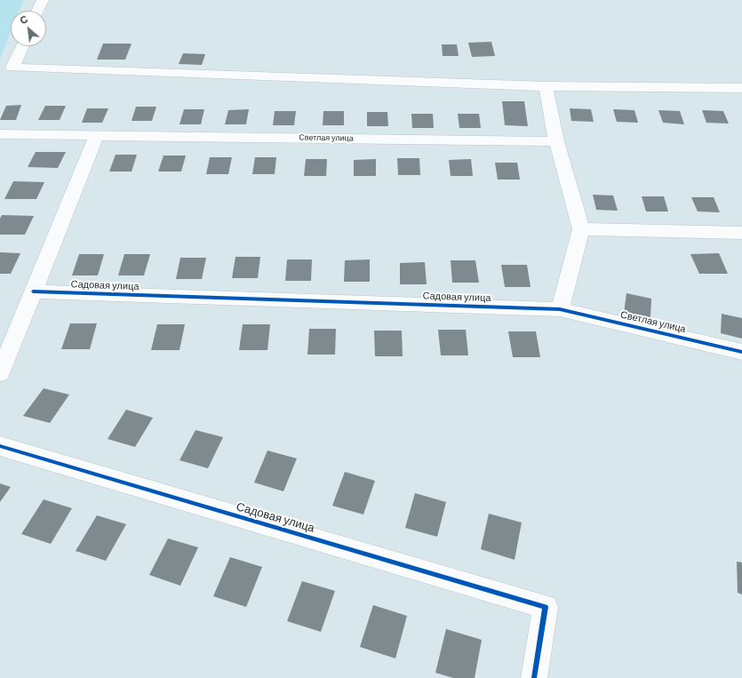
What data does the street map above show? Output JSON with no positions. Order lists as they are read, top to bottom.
{
  "streets": {
    "street": ["Светлая улица", "Садовая улица"]
  },
  "crossings": [
    ["Светлая улица", "Садовая улица"]
  ],
  "north": "top left"
}
